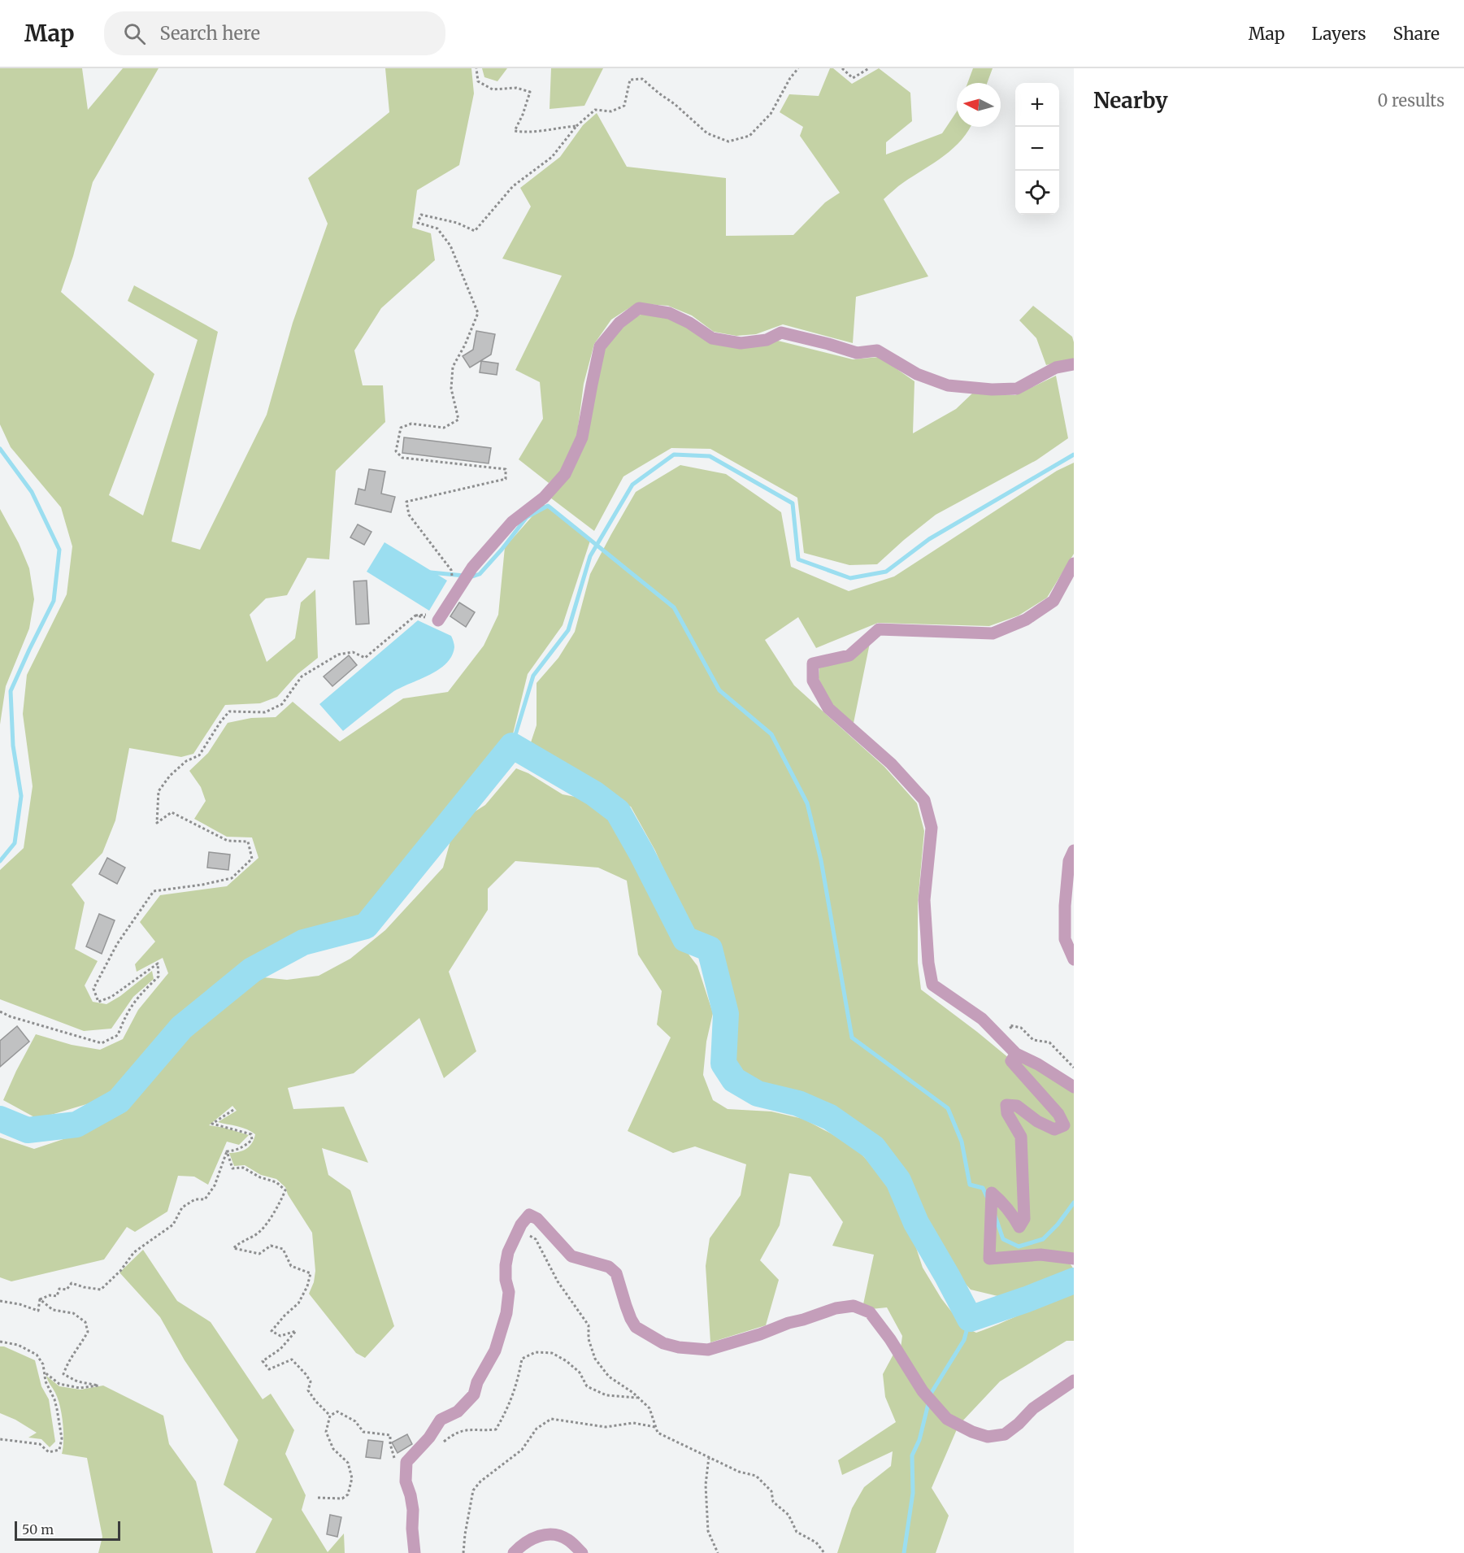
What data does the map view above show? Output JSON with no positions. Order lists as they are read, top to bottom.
{
  "scale_bar": "50 m",
  "north": "left",
  "page": {
    "header": "Map",
    "search": "Search here",
    "nav": ["Map", "Layers", "Share"],
    "heading": ["Nearby", "0 results"],
    "map_buttons": ["+", "−"],
    "scale": "50 m"
  }
}
